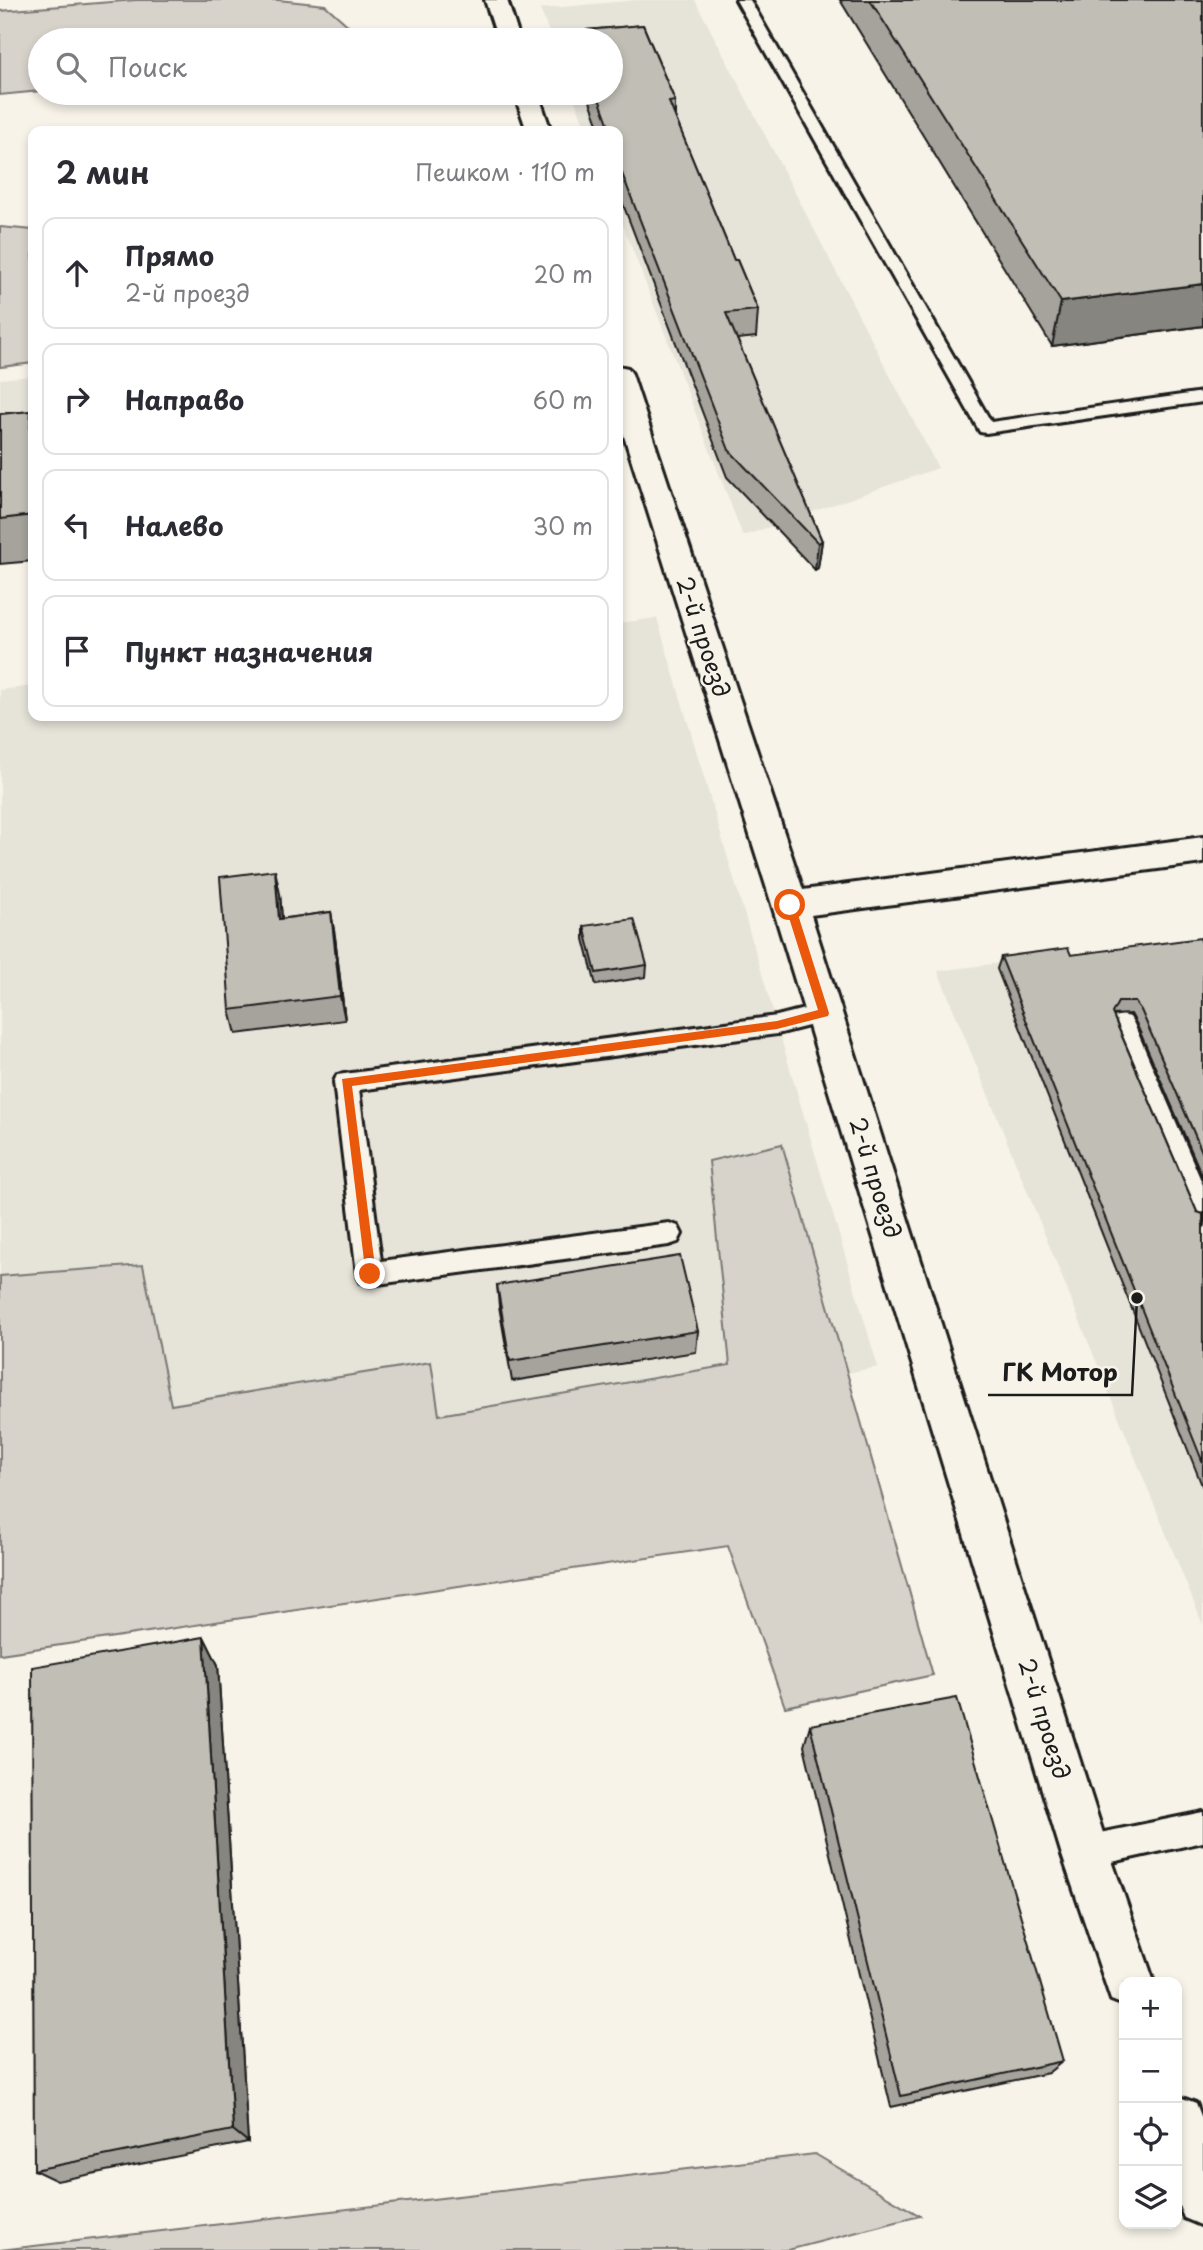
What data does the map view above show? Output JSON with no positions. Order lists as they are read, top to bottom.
{
  "streets": {
    "street": ["2-й проезд"]
  },
  "places": ["ГК Мотор"],
  "page": {
    "search": "Поиск",
    "heading": ["2 мин", "Пешком · 110 m"],
    "list": [
      ["Прямо", "2-й проезд", "20 m"],
      ["Направо", "60 m"],
      ["Налево", "30 m"],
      "Пункт назначения"
    ],
    "map_buttons": ["+", "−"]
  }
}
